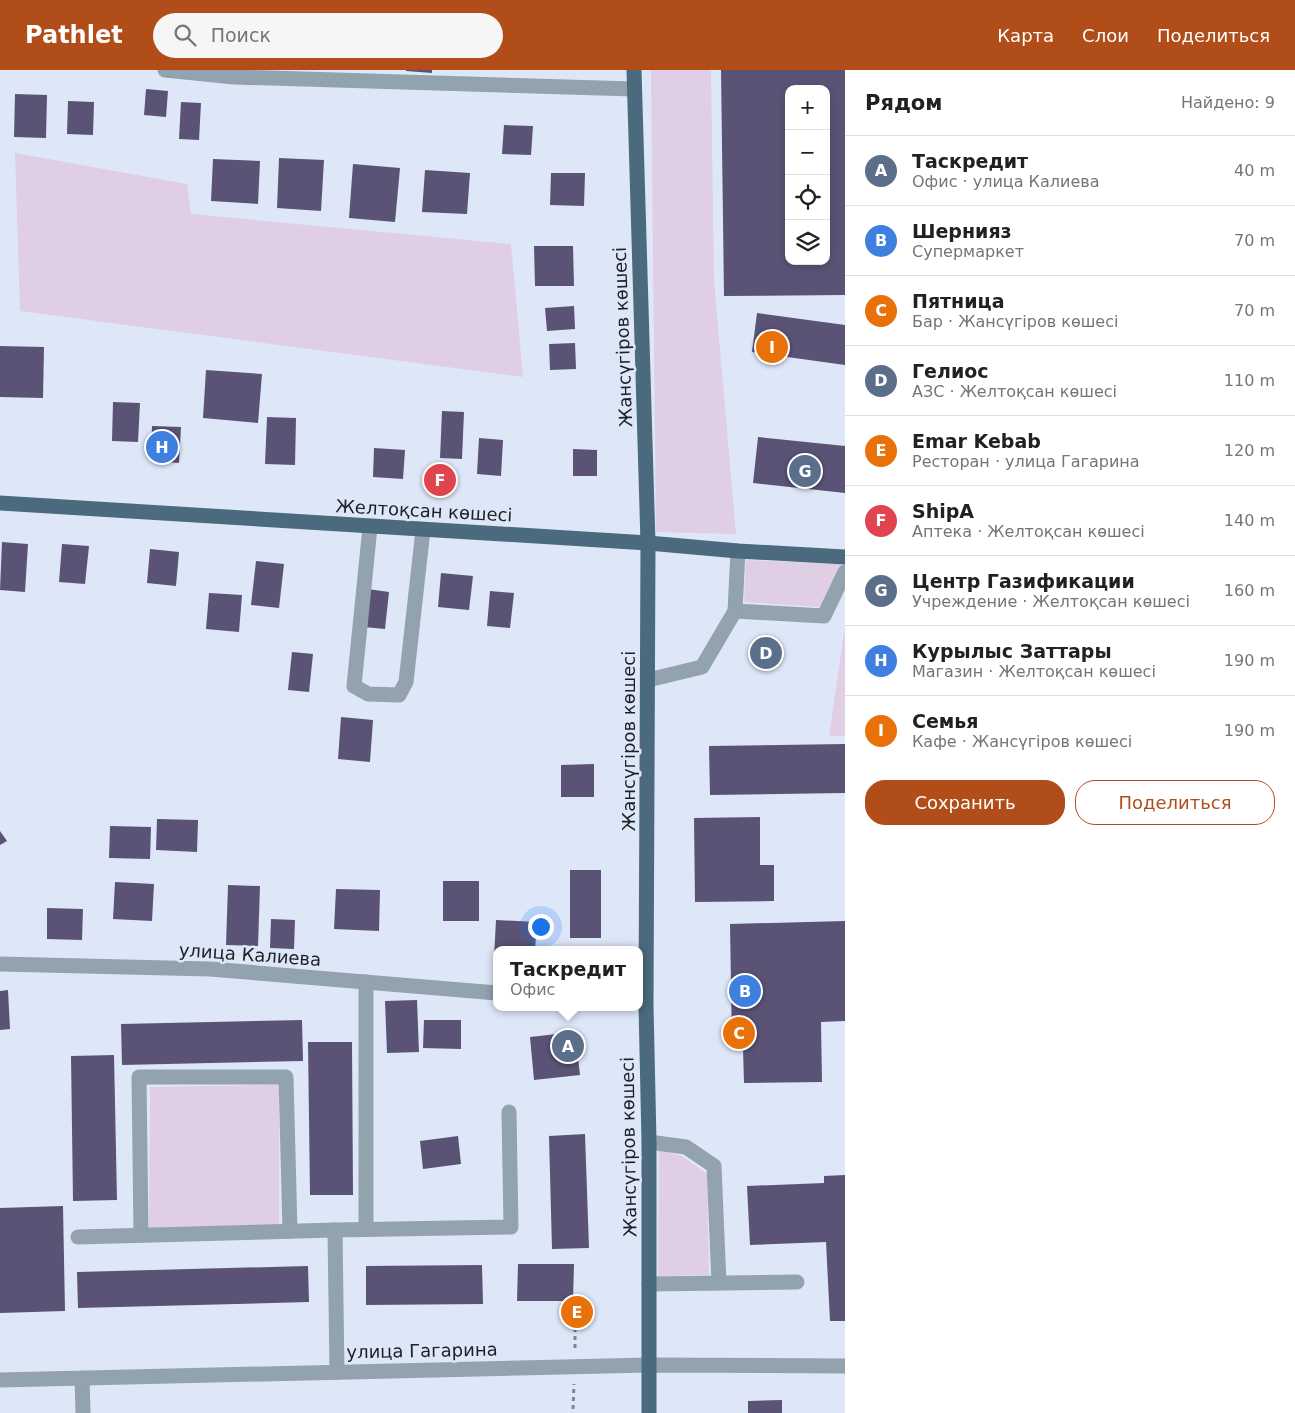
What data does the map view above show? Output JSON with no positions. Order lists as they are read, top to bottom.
{
  "streets": {
    "main road": ["Жансүгіров көшесі", "Желтоқсан көшесі"],
    "street": ["улица Калиева", "улица Гагарина"]
  },
  "crossings": [
    ["Жансүгіров көшесі", "Желтоқсан көшесі"],
    ["Жансүгіров көшесі", "улица Гагарина"]
  ],
  "page": {
    "header": "Pathlet",
    "search": "Поиск",
    "nav": ["Карта", "Слои", "Поделиться"],
    "heading": ["Рядом", "Найдено: 9"],
    "map_buttons": ["+", "−"],
    "list": [
      {
        "mark": "A",
        "name": "Таскредит",
        "note": "Офис · улица Калиева",
        "value": "40 m"
      },
      {
        "mark": "B",
        "name": "Шернияз",
        "note": "Супермаркет",
        "value": "70 m"
      },
      {
        "mark": "C",
        "name": "Пятница",
        "note": "Бар · Жансүгіров көшесі",
        "value": "70 m"
      },
      {
        "mark": "D",
        "name": "Гелиос",
        "note": "АЗС · Желтоқсан көшесі",
        "value": "110 m"
      },
      {
        "mark": "E",
        "name": "Emar Kebab",
        "note": "Ресторан · улица Гагарина",
        "value": "120 m"
      },
      {
        "mark": "F",
        "name": "ShipA",
        "note": "Аптека · Желтоқсан көшесі",
        "value": "140 m"
      },
      {
        "mark": "G",
        "name": "Центр Газификации",
        "note": "Учреждение · Желтоқсан көшесі",
        "value": "160 m"
      },
      {
        "mark": "H",
        "name": "Курылыс Заттары",
        "note": "Магазин · Желтоқсан көшесі",
        "value": "190 m"
      },
      {
        "mark": "I",
        "name": "Семья",
        "note": "Кафе · Жансүгіров көшесі",
        "value": "190 m"
      }
    ],
    "pins": [
      "I",
      "H",
      "G",
      "F",
      "D",
      "B",
      "C",
      "A",
      "E"
    ],
    "buttons": ["Сохранить", "Поделиться"],
    "popup": ["Таскредит", "Офис"]
  }
}
